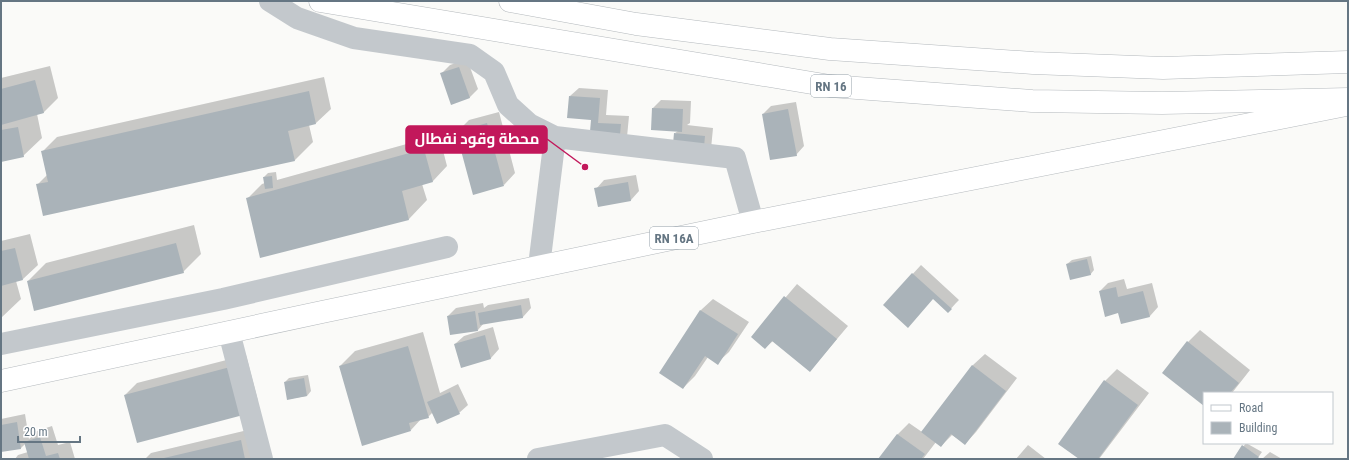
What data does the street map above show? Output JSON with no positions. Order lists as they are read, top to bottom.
{
  "streets": {
    "main road": ["RN 16", "RN 16A"]
  },
  "places": ["محطة وقود نفطال"],
  "legend": ["Road", "Building"],
  "scale_bar": "20 m"
}
